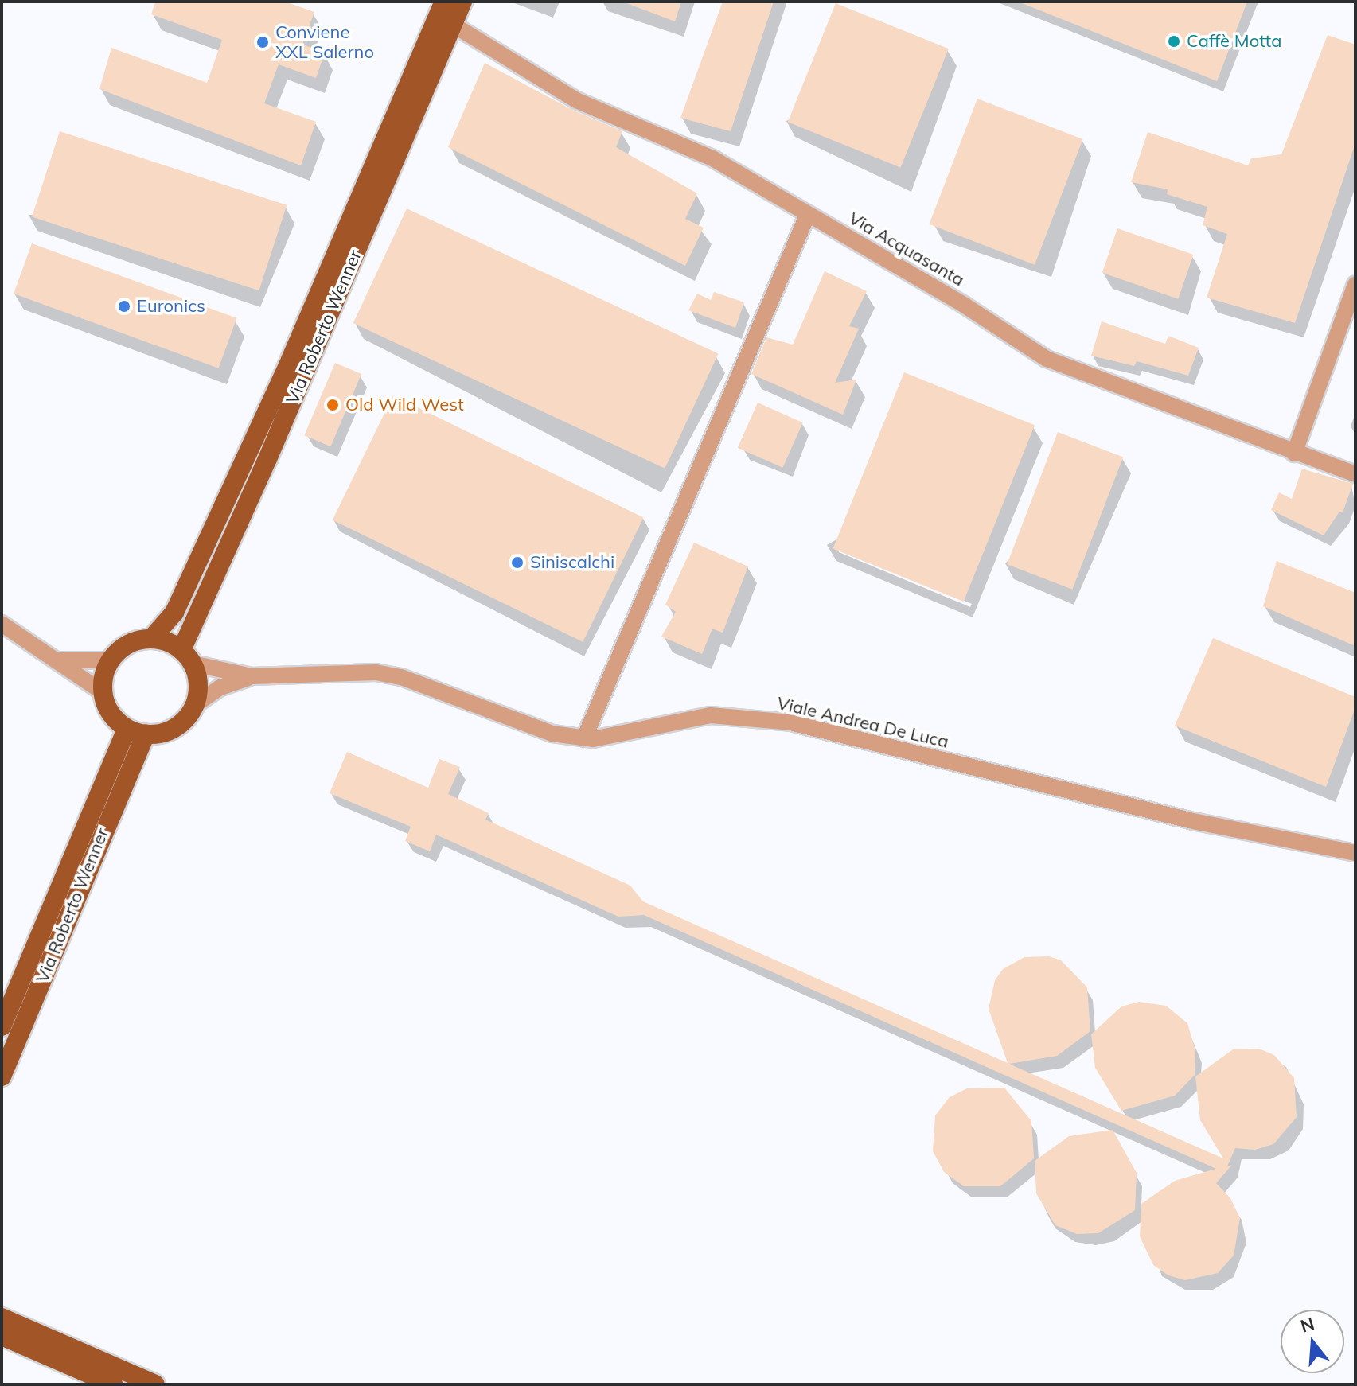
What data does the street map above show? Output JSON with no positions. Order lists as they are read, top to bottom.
{
  "streets": {
    "main road": ["Via Roberto Wenner"],
    "street": ["Via Acquasanta", "Viale Andrea De Luca"]
  },
  "crossings": [
    ["Via Acquasanta", "Via Roberto Wenner"]
  ],
  "places": [
    "Caffè Motta",
    "Conviene XXL Salerno",
    "Euronics",
    "Old Wild West",
    "Siniscalchi"
  ],
  "north": "top"
}
